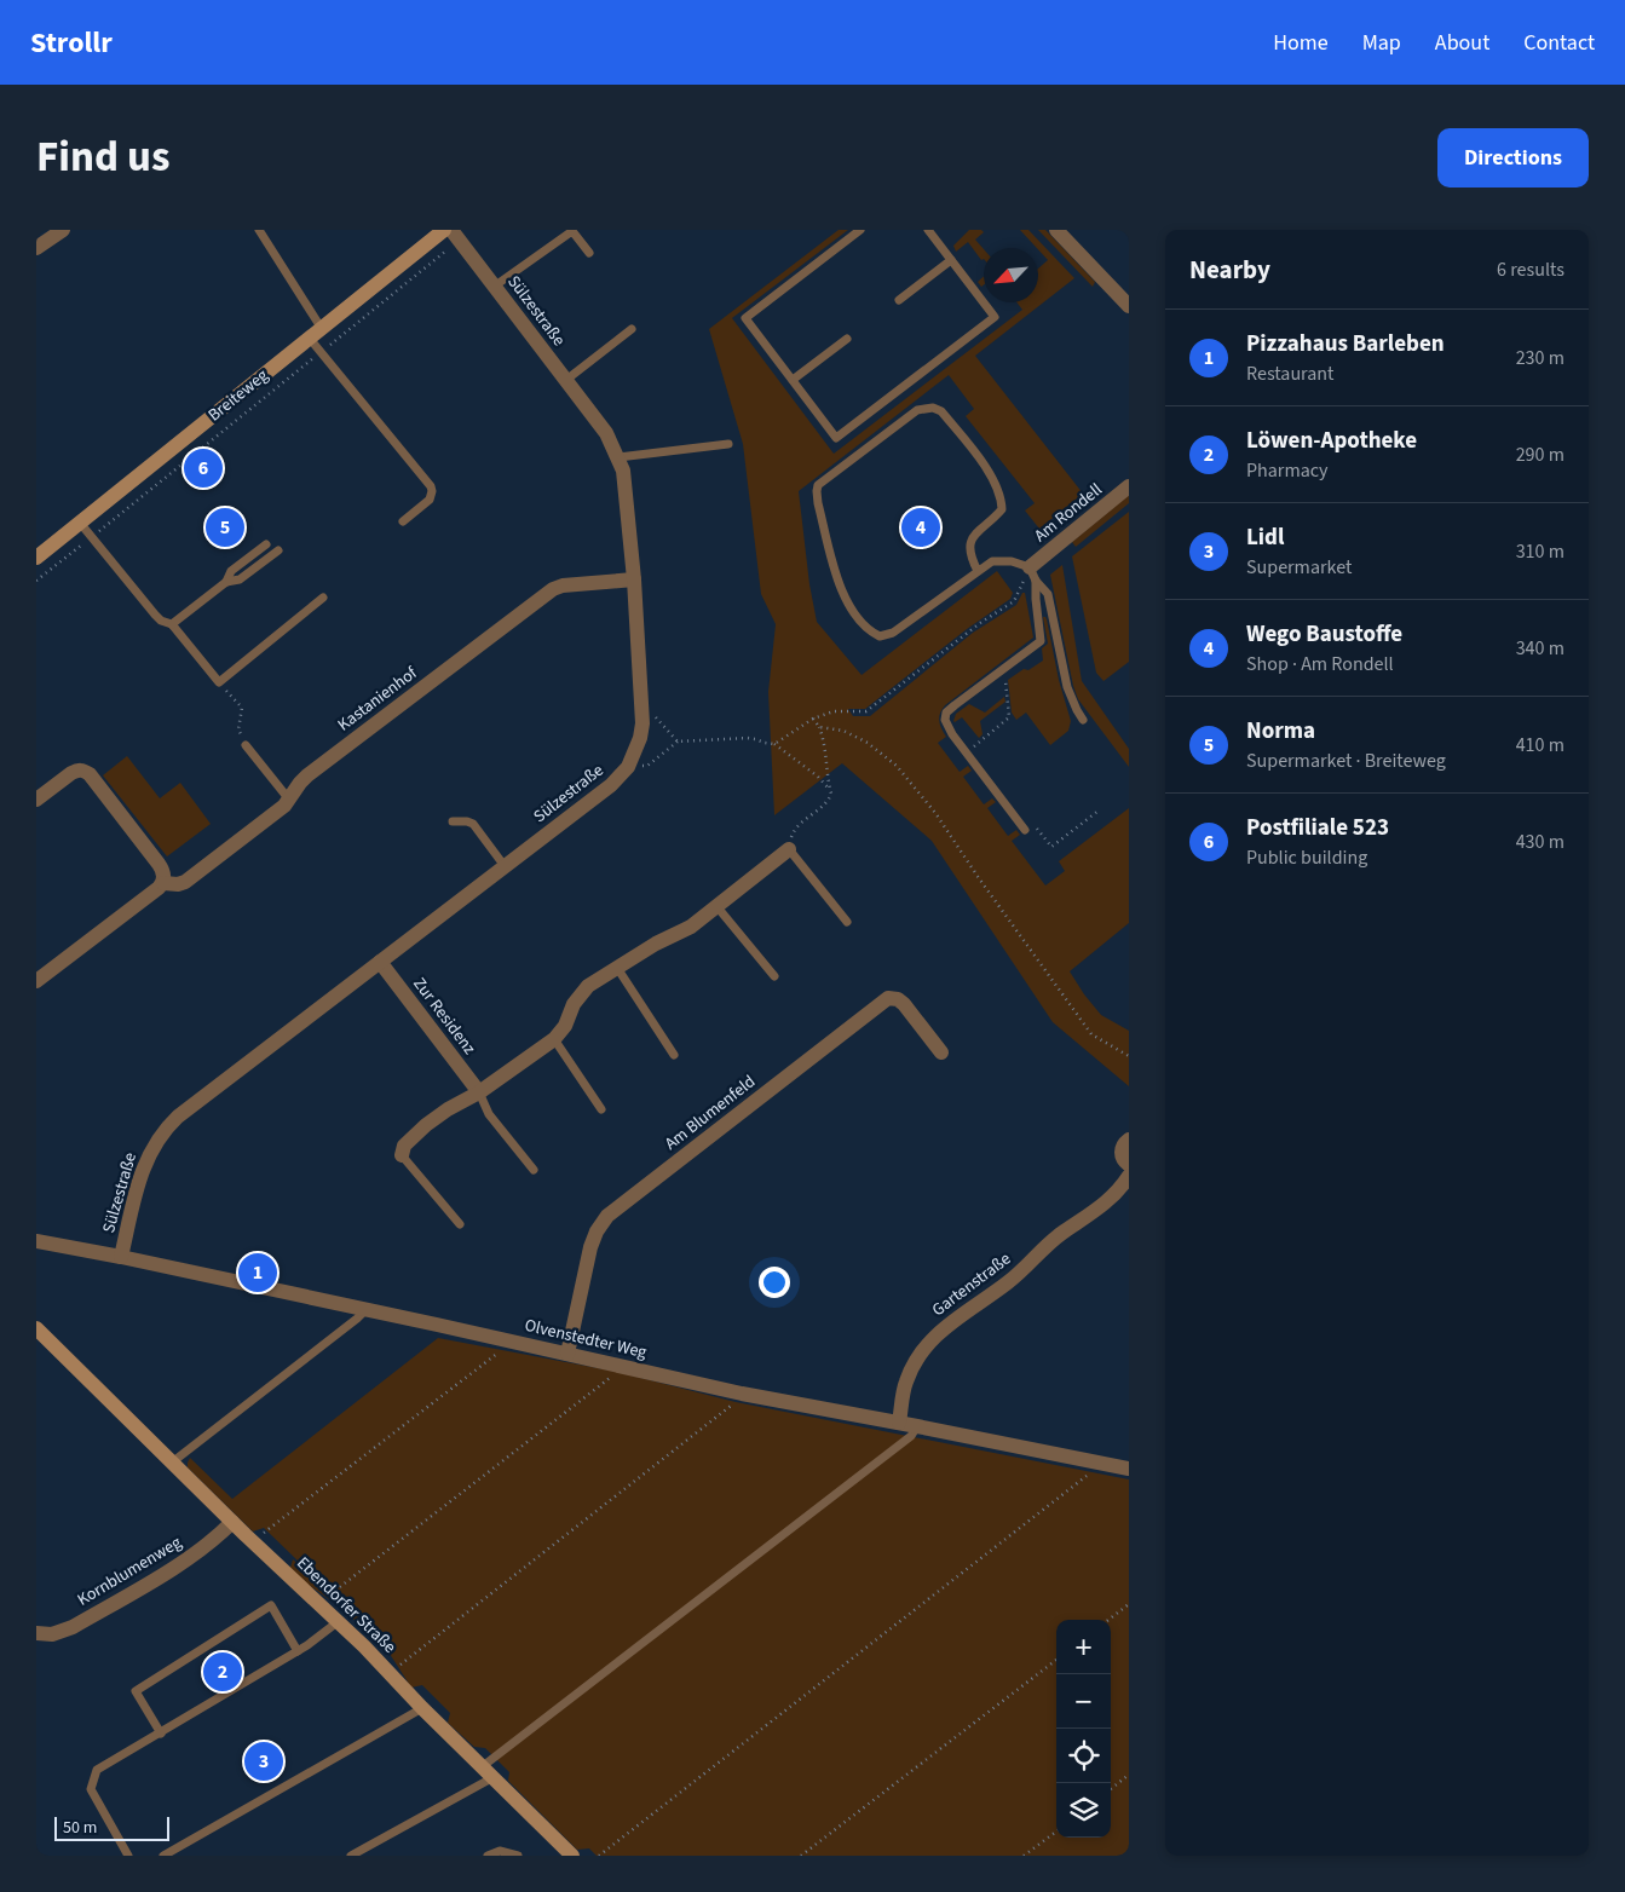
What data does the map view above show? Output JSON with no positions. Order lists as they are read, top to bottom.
{
  "streets": {
    "street": [
      "Sülzestraße",
      "Breiteweg",
      "Am Rondell",
      "Kastanienhof",
      "Zur Residenz",
      "Am Blumenfeld",
      "Gartenstraße",
      "Olvenstedter Weg",
      "Kornblumenweg",
      "Ebendorfer Straße"
    ]
  },
  "crossings": [
    ["Sülzestraße", "Breiteweg"],
    ["Sülzestraße", "Kastanienhof"],
    ["Sülzestraße", "Zur Residenz"],
    ["Sülzestraße", "Olvenstedter Weg"],
    ["Am Blumenfeld", "Olvenstedter Weg"],
    ["Gartenstraße", "Olvenstedter Weg"],
    ["Kornblumenweg", "Ebendorfer Straße"]
  ],
  "scale_bar": "50 m",
  "north": "bottom left",
  "page": {
    "header": "Strollr",
    "nav": [
      "Home",
      "Map",
      "About",
      "Contact"
    ],
    "title": "Find us",
    "buttons": "Directions",
    "heading": ["Nearby", "6 results"],
    "list": [
      {
        "mark": "1",
        "name": "Pizzahaus Barleben",
        "note": "Restaurant",
        "value": "230 m"
      },
      {
        "mark": "2",
        "name": "Löwen-Apotheke",
        "note": "Pharmacy",
        "value": "290 m"
      },
      {
        "mark": "3",
        "name": "Lidl",
        "note": "Supermarket",
        "value": "310 m"
      },
      {
        "mark": "4",
        "name": "Wego Baustoffe",
        "note": "Shop · Am Rondell",
        "value": "340 m"
      },
      {
        "mark": "5",
        "name": "Norma",
        "note": "Supermarket · Breiteweg",
        "value": "410 m"
      },
      {
        "mark": "6",
        "name": "Postfiliale 523",
        "note": "Public building",
        "value": "430 m"
      }
    ],
    "pins": [
      "6",
      "4",
      "5",
      "1",
      "2",
      "3"
    ],
    "map_buttons": ["+", "−"],
    "scale": "50 m"
  }
}
